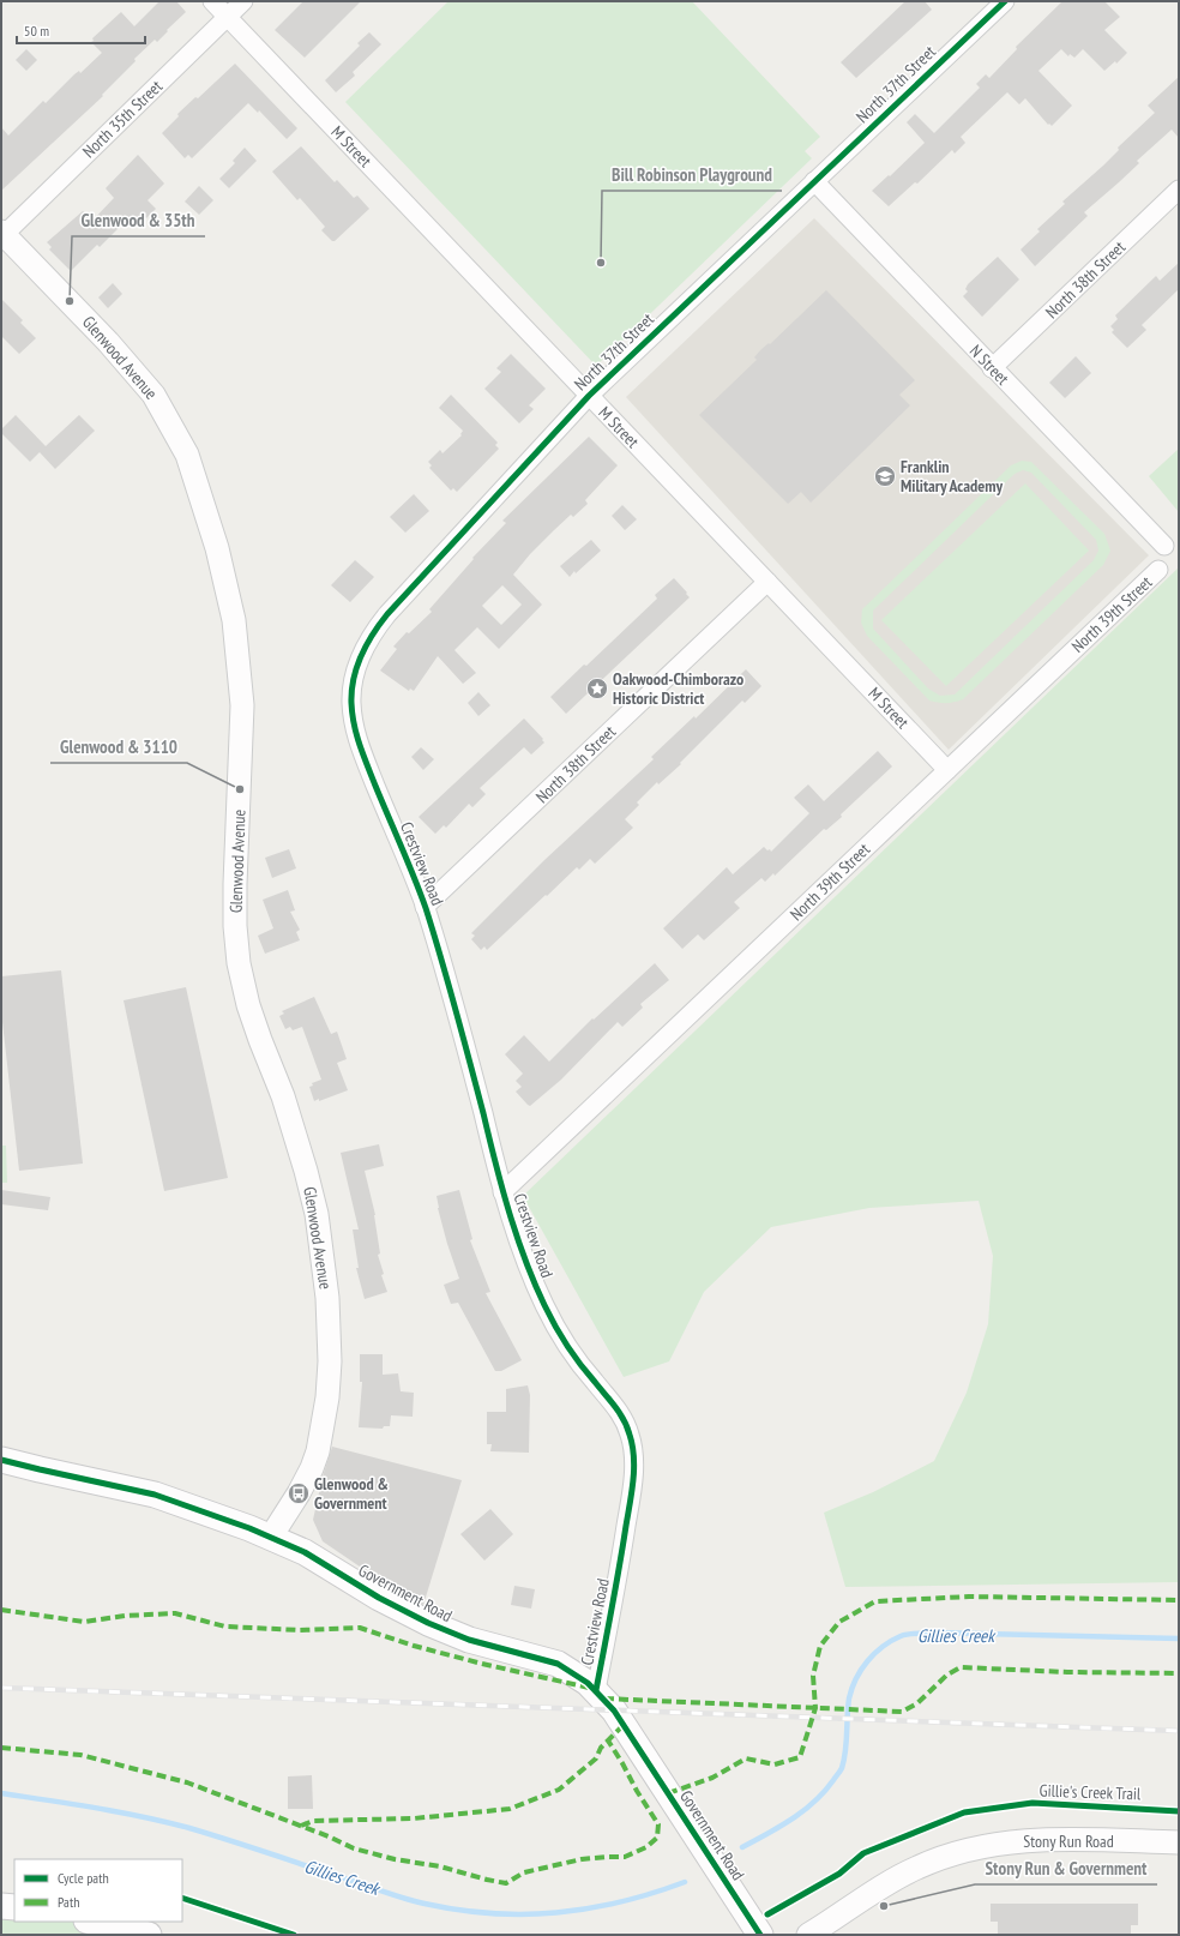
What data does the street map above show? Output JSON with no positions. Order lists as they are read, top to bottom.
{
  "streets": {
    "main road": ["Government Road"],
    "street": [
      "North 37th Street",
      "North 35th Street",
      "M Street",
      "North 38th Street",
      "Glenwood Avenue",
      "N Street",
      "North 39th Street",
      "Crestview Road",
      "Stony Run Road"
    ],
    "cycle path": ["Gillie's Creek Trail"]
  },
  "crossings": [
    ["North 37th Street", "M Street"],
    ["North 37th Street", "N Street"],
    ["North 37th Street", "Crestview Road"],
    ["North 35th Street", "M Street"],
    ["North 35th Street", "Glenwood Avenue"],
    ["M Street", "North 38th Street"],
    ["M Street", "North 39th Street"],
    ["North 38th Street", "N Street"],
    ["North 38th Street", "Crestview Road"],
    ["Glenwood Avenue", "Government Road"],
    ["North 39th Street", "Crestview Road"],
    ["Crestview Road", "Government Road"]
  ],
  "water": ["Gillies Creek"],
  "places": {
    "other": [
      "Bill Robinson Playground",
      "Glenwood & 35th",
      "Glenwood & 3110",
      "Stony Run & Government"
    ],
    "school or university": ["Franklin Military Academy"],
    "place": ["Oakwood-Chimborazo Historic District"],
    "bus stop": ["Glenwood & Government"]
  },
  "legend": ["Cycle path", "Path"],
  "scale_bar": "50 m"
}
